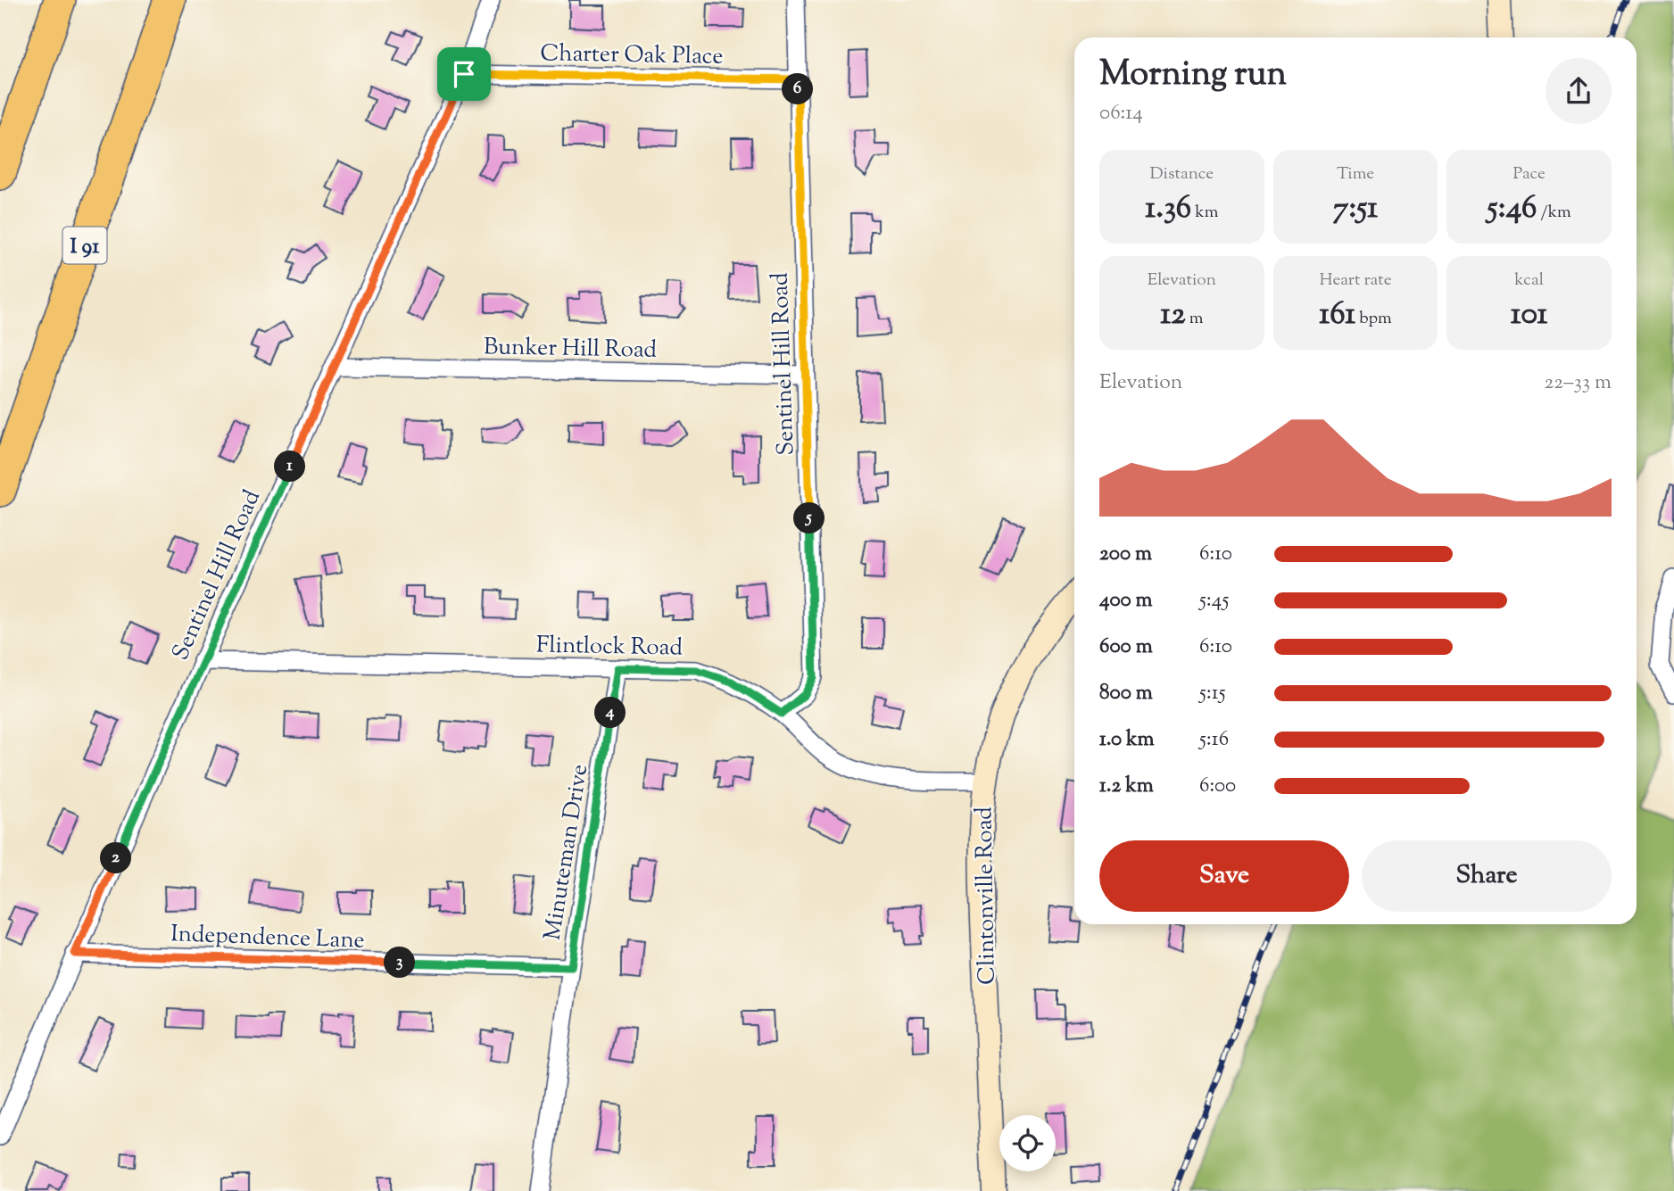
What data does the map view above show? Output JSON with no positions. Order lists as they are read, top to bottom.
{
  "streets": {
    "highway": ["I 91"],
    "street": [
      "Charter Oak Place",
      "Bunker Hill Road",
      "Sentinel Hill Road",
      "Flintlock Road",
      "Minuteman Drive",
      "Clintonville Road",
      "Independence Lane"
    ]
  },
  "crossings": [
    ["Charter Oak Place", "Sentinel Hill Road"],
    ["Bunker Hill Road", "Sentinel Hill Road"],
    ["Sentinel Hill Road", "Flintlock Road"],
    ["Sentinel Hill Road", "Independence Lane"],
    ["Flintlock Road", "Minuteman Drive"],
    ["Flintlock Road", "Clintonville Road"],
    ["Minuteman Drive", "Independence Lane"]
  ],
  "page": {
    "heading": ["Morning run", "06:14"],
    "pins": [
      "6",
      "1",
      "5",
      "4",
      "2",
      "3"
    ],
    "stats": [
      ["Distance", "1.36 km"],
      ["Time", "7:51"],
      ["Pace", "5:46 /km"],
      ["Elevation", "12 m"],
      ["Heart rate", "161 bpm"],
      ["kcal", "101"]
    ],
    "chart": ["Elevation", "22–33 m"],
    "list": [
      {
        "name": "200 m",
        "note": "6:10"
      },
      {
        "name": "400 m",
        "note": "5:45"
      },
      {
        "name": "600 m",
        "note": "6:10"
      },
      {
        "name": "800 m",
        "note": "5:15"
      },
      {
        "name": "1.0 km",
        "note": "5:16"
      },
      {
        "name": "1.2 km",
        "note": "6:00"
      }
    ],
    "buttons": ["Save", "Share"]
  }
}
